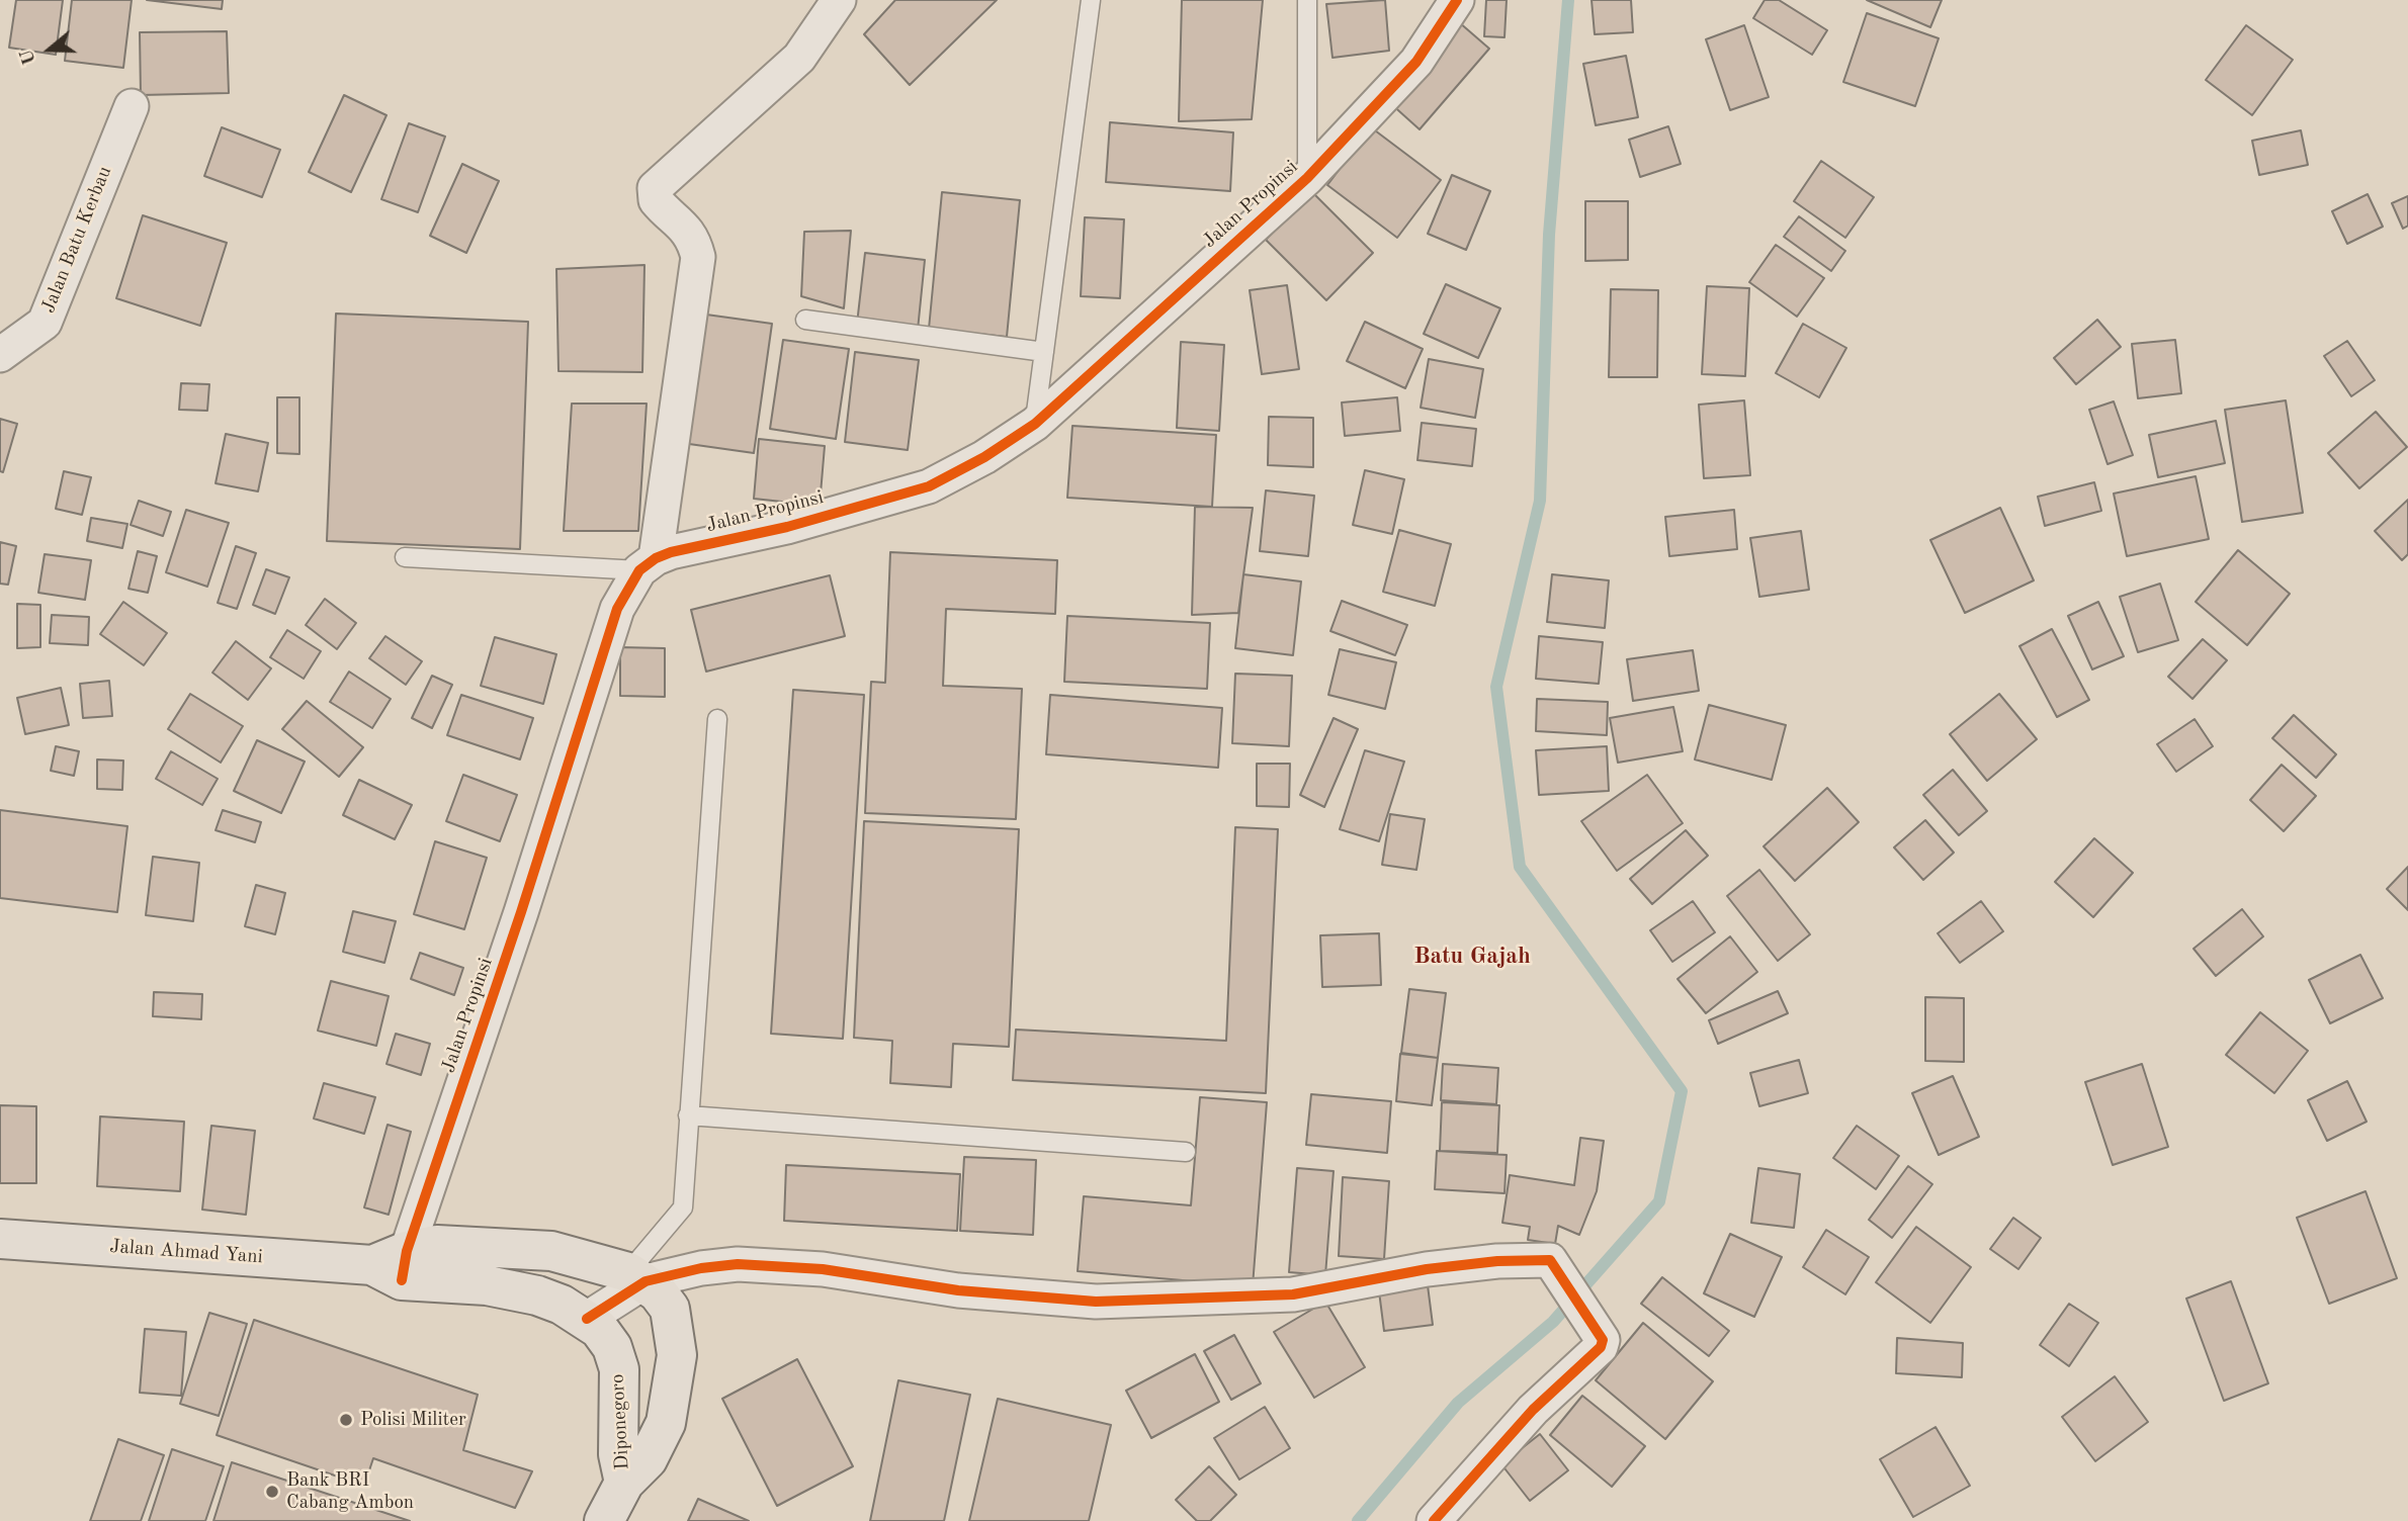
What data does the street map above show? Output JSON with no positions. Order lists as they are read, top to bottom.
{
  "streets": {
    "highway": ["Jalan Ahmad Yani", "Diponegoro"],
    "street": ["Jalan Propinsi", "Jalan Batu Kerbau"]
  },
  "crossings": [
    ["Jalan Propinsi", "Jalan Ahmad Yani"],
    ["Jalan Ahmad Yani", "Diponegoro"]
  ],
  "districts": ["Batu Gajah"],
  "places": ["Polisi Militer", "Bank BRI Cabang Ambon"],
  "north": "left"
}
